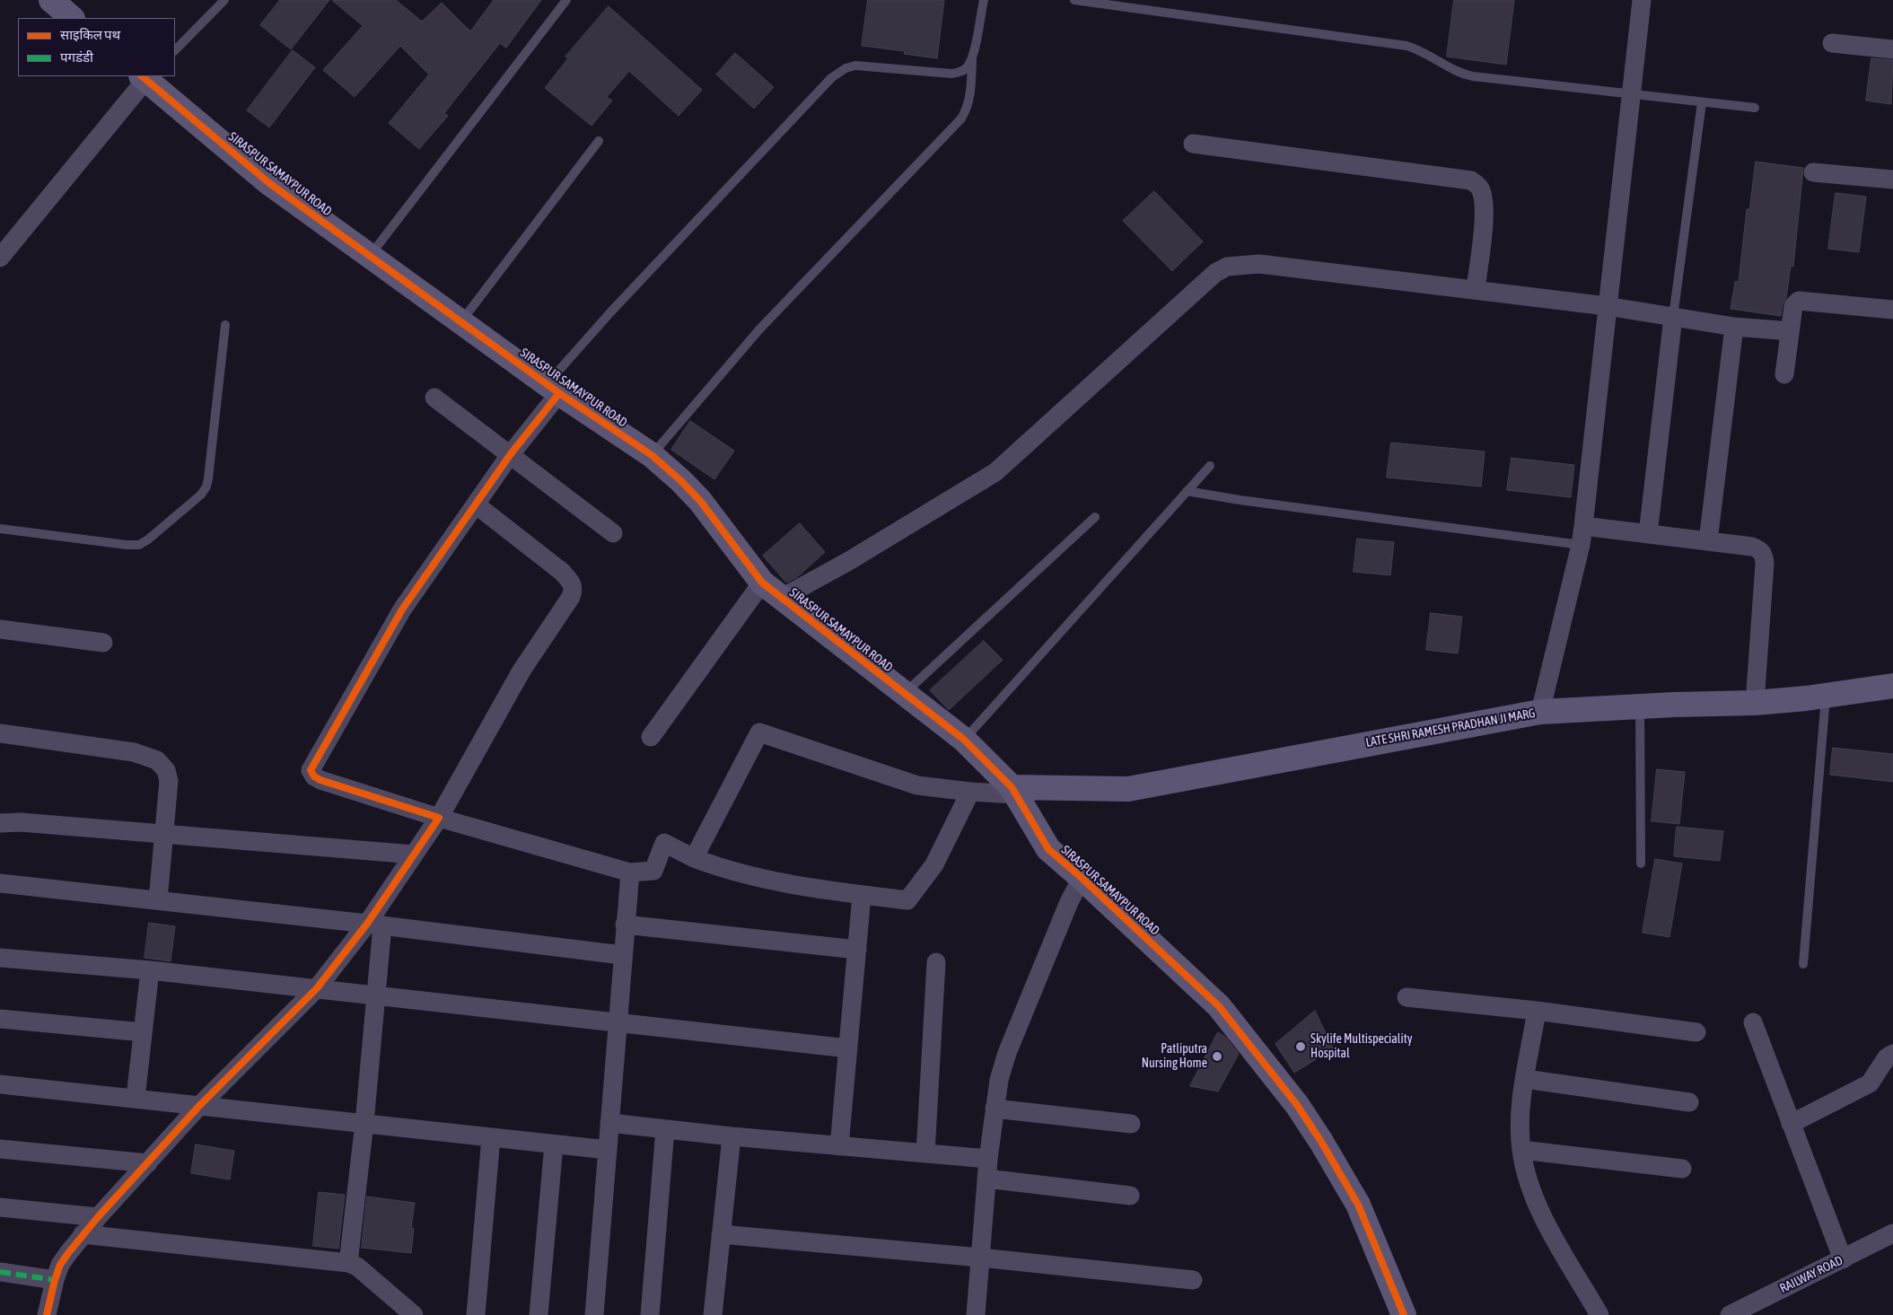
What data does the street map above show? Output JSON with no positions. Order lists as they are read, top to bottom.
{
  "streets": {
    "street": ["SIRASPUR SAMAYPUR ROAD", "LATE SHRI RAMESH PRADHAN JI MARG", "RAILWAY ROAD"]
  },
  "crossings": [
    ["SIRASPUR SAMAYPUR ROAD", "LATE SHRI RAMESH PRADHAN JI MARG"]
  ],
  "places": ["Skylife Multispeciality Hospital", "Patliputra Nursing Home"],
  "legend": ["साइकिल पथ", "पगडंडी"]
}
